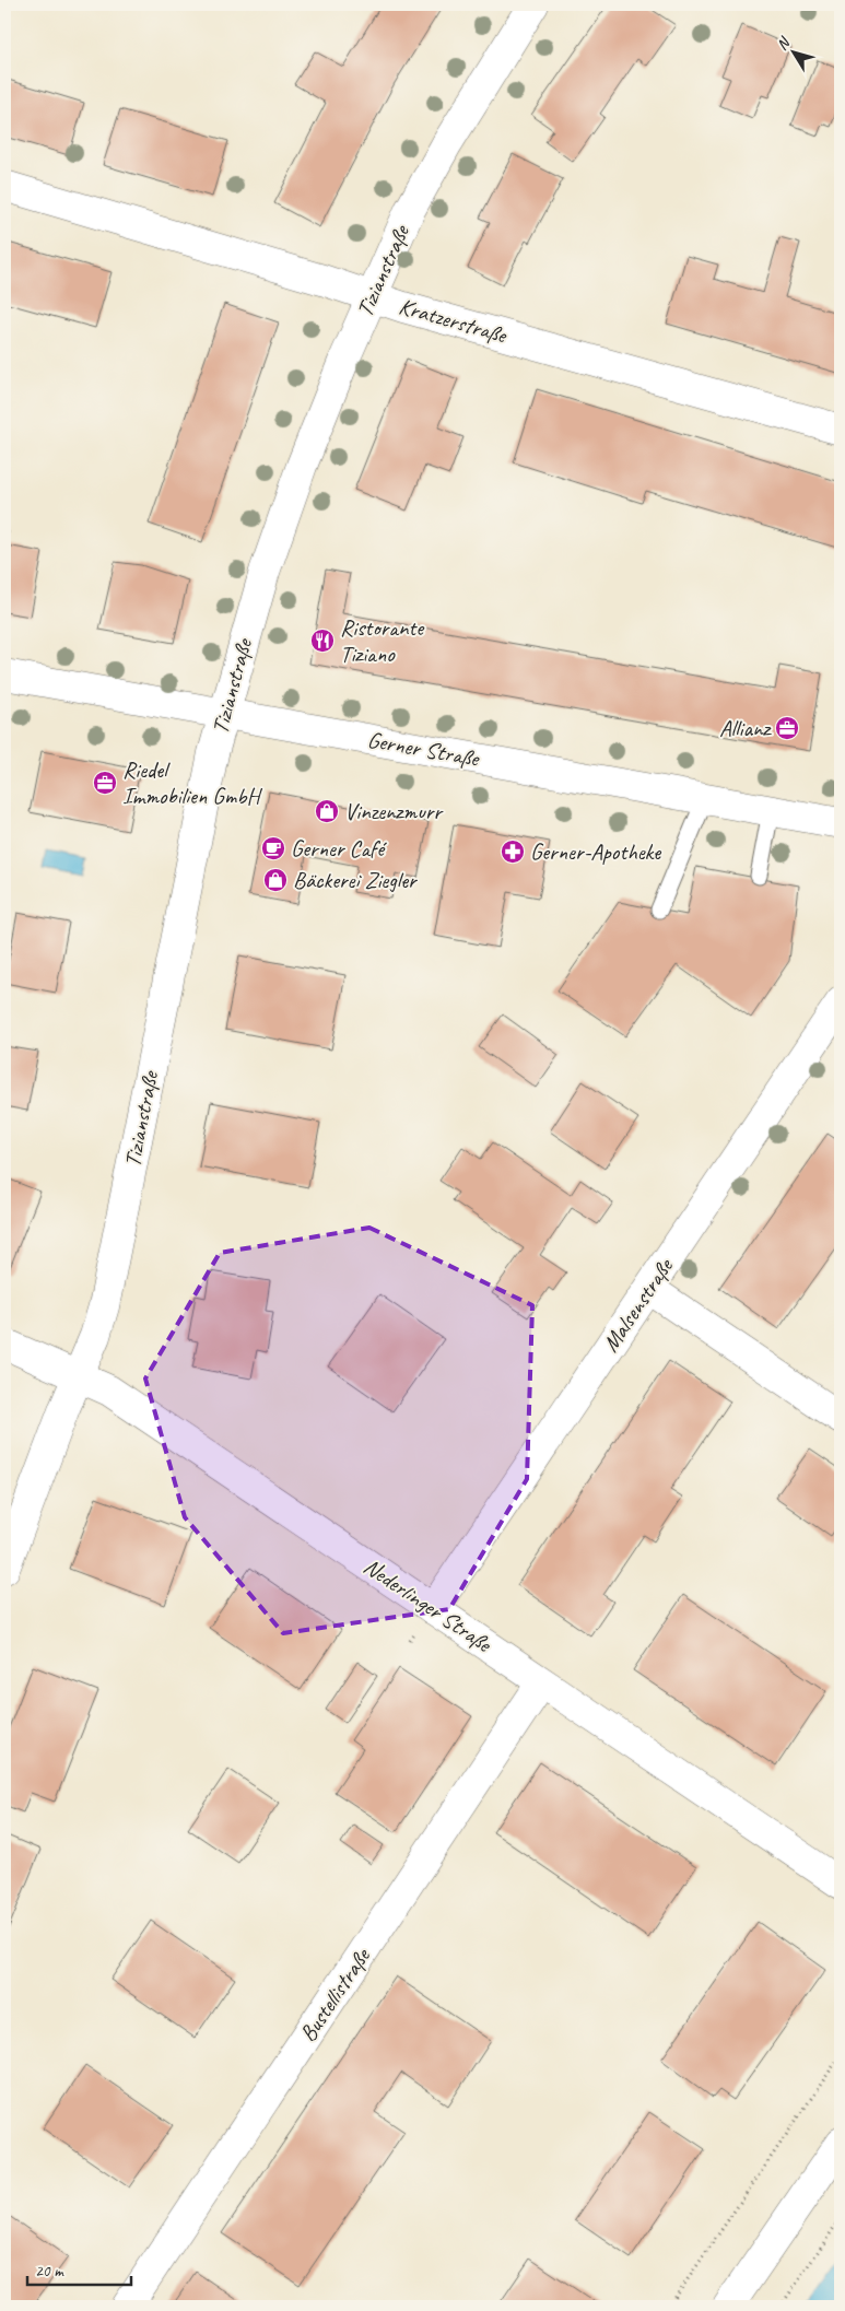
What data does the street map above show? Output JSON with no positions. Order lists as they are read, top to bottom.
{
  "streets": {
    "street": [
      "Tizianstraße",
      "Kratzerstraße",
      "Gerner Straße",
      "Malsenstraße",
      "Nederlinger Straße",
      "Bustellistraße"
    ]
  },
  "crossings": [
    ["Tizianstraße", "Kratzerstraße"],
    ["Tizianstraße", "Gerner Straße"],
    ["Tizianstraße", "Nederlinger Straße"],
    ["Malsenstraße", "Nederlinger Straße"],
    ["Nederlinger Straße", "Bustellistraße"]
  ],
  "places": {
    "restaurant": ["Ristorante Tiziano"],
    "office": ["Allianz", "Riedel Immobilien GmbH"],
    "shop": ["Vinzenzmurr", "Bäckerei Ziegler"],
    "cafe": ["Gerner Café"],
    "pharmacy": ["Gerner-Apotheke"]
  },
  "scale_bar": "20 m",
  "north": "top left"
}
